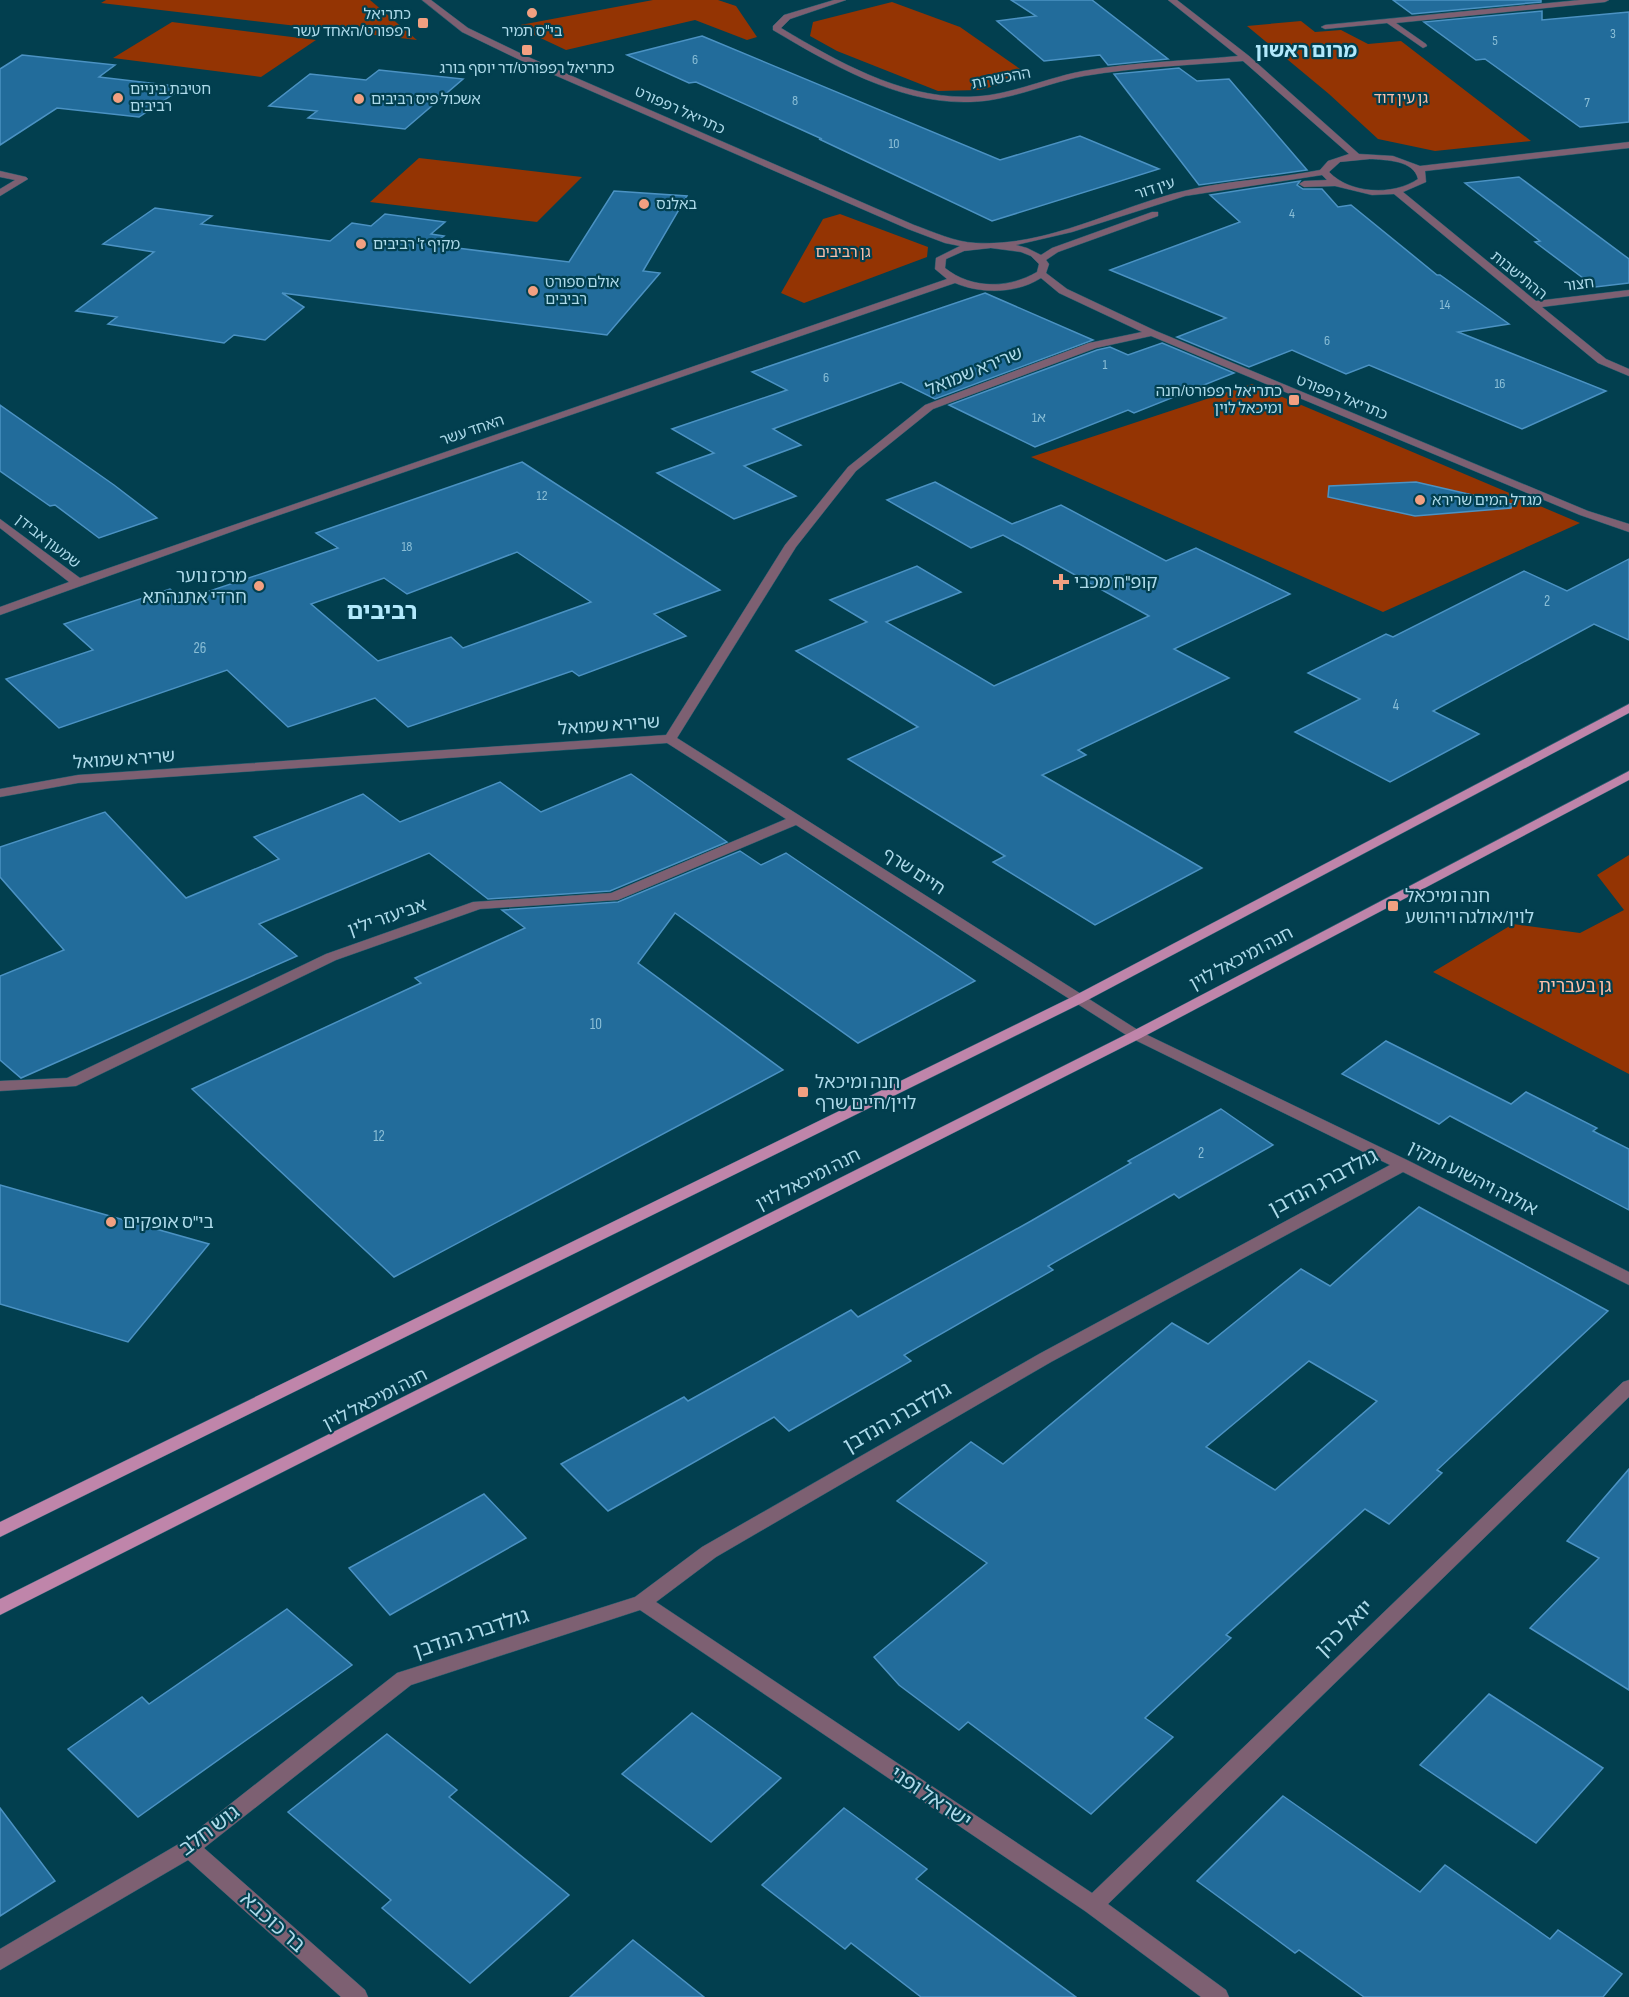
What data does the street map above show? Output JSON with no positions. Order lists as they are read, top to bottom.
{
  "streets": {
    "main road": ["חנה ומיכאל לוין"],
    "street": [
      "ההכשרות",
      "כתריאל רפפורט",
      "עין דור",
      "ההתישבות",
      "חצור",
      "שרירא שמואל",
      "האחד עשר",
      "שמעון אבידן",
      "חיים שרף",
      "אביעזר ילין",
      "אולגה ויהשוע חנקין",
      "גולדברג הנדבן",
      "יואל כהן",
      "ישראל ופני",
      "גוש חלב",
      "בר כוכבא"
    ]
  },
  "crossings": [
    ["כתריאל רפפורט", "שרירא שמואל"],
    ["ההתישבות", "חצור"],
    ["שרירא שמואל", "חיים שרף"],
    ["האחד עשר", "שמעון אבידן"],
    ["חיים שרף", "אביעזר ילין"],
    ["חיים שרף", "חנה ומיכאל לוין"],
    ["חיים שרף", "אולגה ויהשוע חנקין"],
    ["חנה ומיכאל לוין", "אולגה ויהשוע חנקין"],
    ["אולגה ויהשוע חנקין", "גולדברג הנדבן"],
    ["גולדברג הנדבן", "ישראל ופני"],
    ["גולדברג הנדבן", "גוש חלב"],
    ["יואל כהן", "ישראל ופני"],
    ["גוש חלב", "בר כוכבא"]
  ],
  "districts": ["מרום ראשון", "רביבים"],
  "parks": ["גן עין דוד", "גן רביבים", "גן בעברית"],
  "places": {
    "other": [
      "בי\"ס תמיר",
      "חטיבת ביניים רביבים",
      "אשכול פיס רביבים",
      "באלנס",
      "מקיף ז' רביבים",
      "אולם ספורט רביבים",
      "מגדל המים שרירא",
      "מרכז נוער חרדי אתנהתא",
      "בי\"ס אופקים"
    ],
    "transit": [
      "כתריאל רפפורט/האחד עשר",
      "כתריאל רפפורט/דר יוסף בורג",
      "כתריאל רפפורט/חנה ומיכאל לוין",
      "חנה ומיכאל לוין/אולגה ויהושע",
      "חנה ומיכאל לוין/חיים שרף"
    ],
    "health": ["קופ\"ח מכבי"]
  },
  "house_numbers": [
    "3",
    "5",
    "6",
    "8",
    "7",
    "10",
    "4",
    "14",
    "6",
    "1",
    "6",
    "16",
    "1א",
    "12",
    "18",
    "2",
    "26",
    "4",
    "10",
    "12",
    "2"
  ]
}
